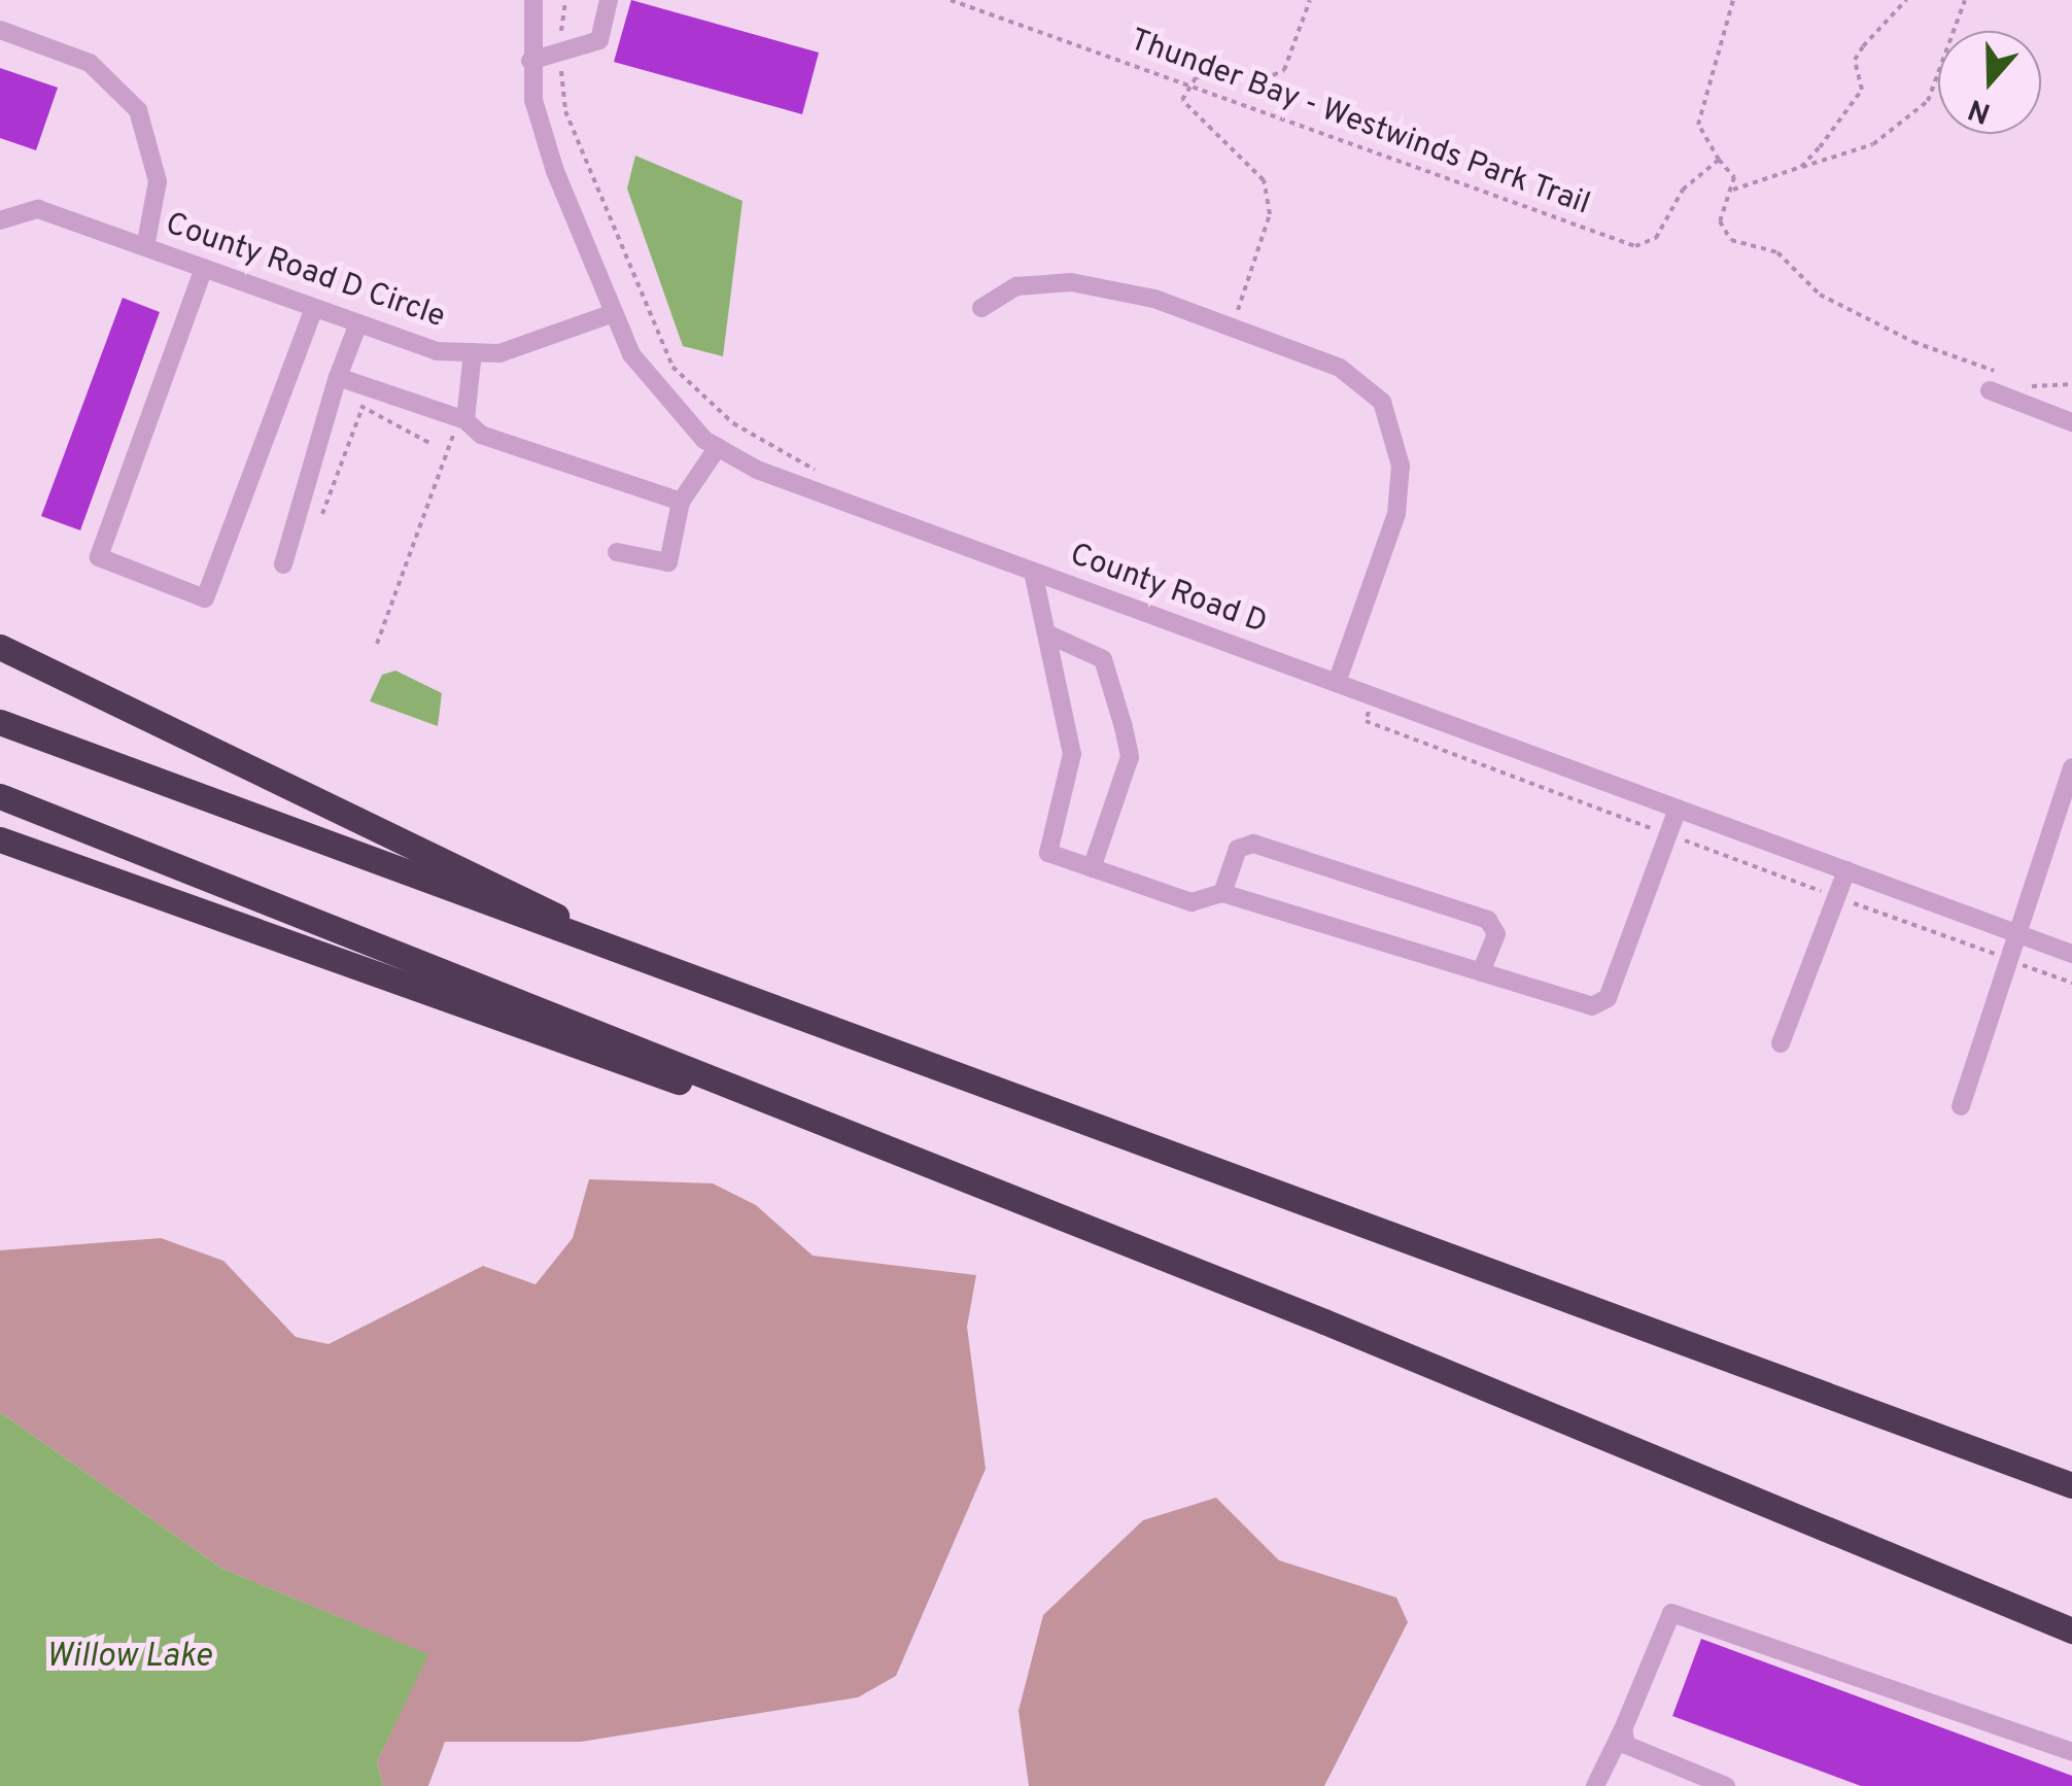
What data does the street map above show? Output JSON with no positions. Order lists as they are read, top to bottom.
{
  "streets": {
    "street": ["County Road D Circle", "County Road D"],
    "path": ["Thunder Bay - Westwinds Park Trail"]
  },
  "crossings": [
    ["County Road D Circle", "County Road D"]
  ],
  "water": ["Willow Lake"],
  "north": "bottom"
}
